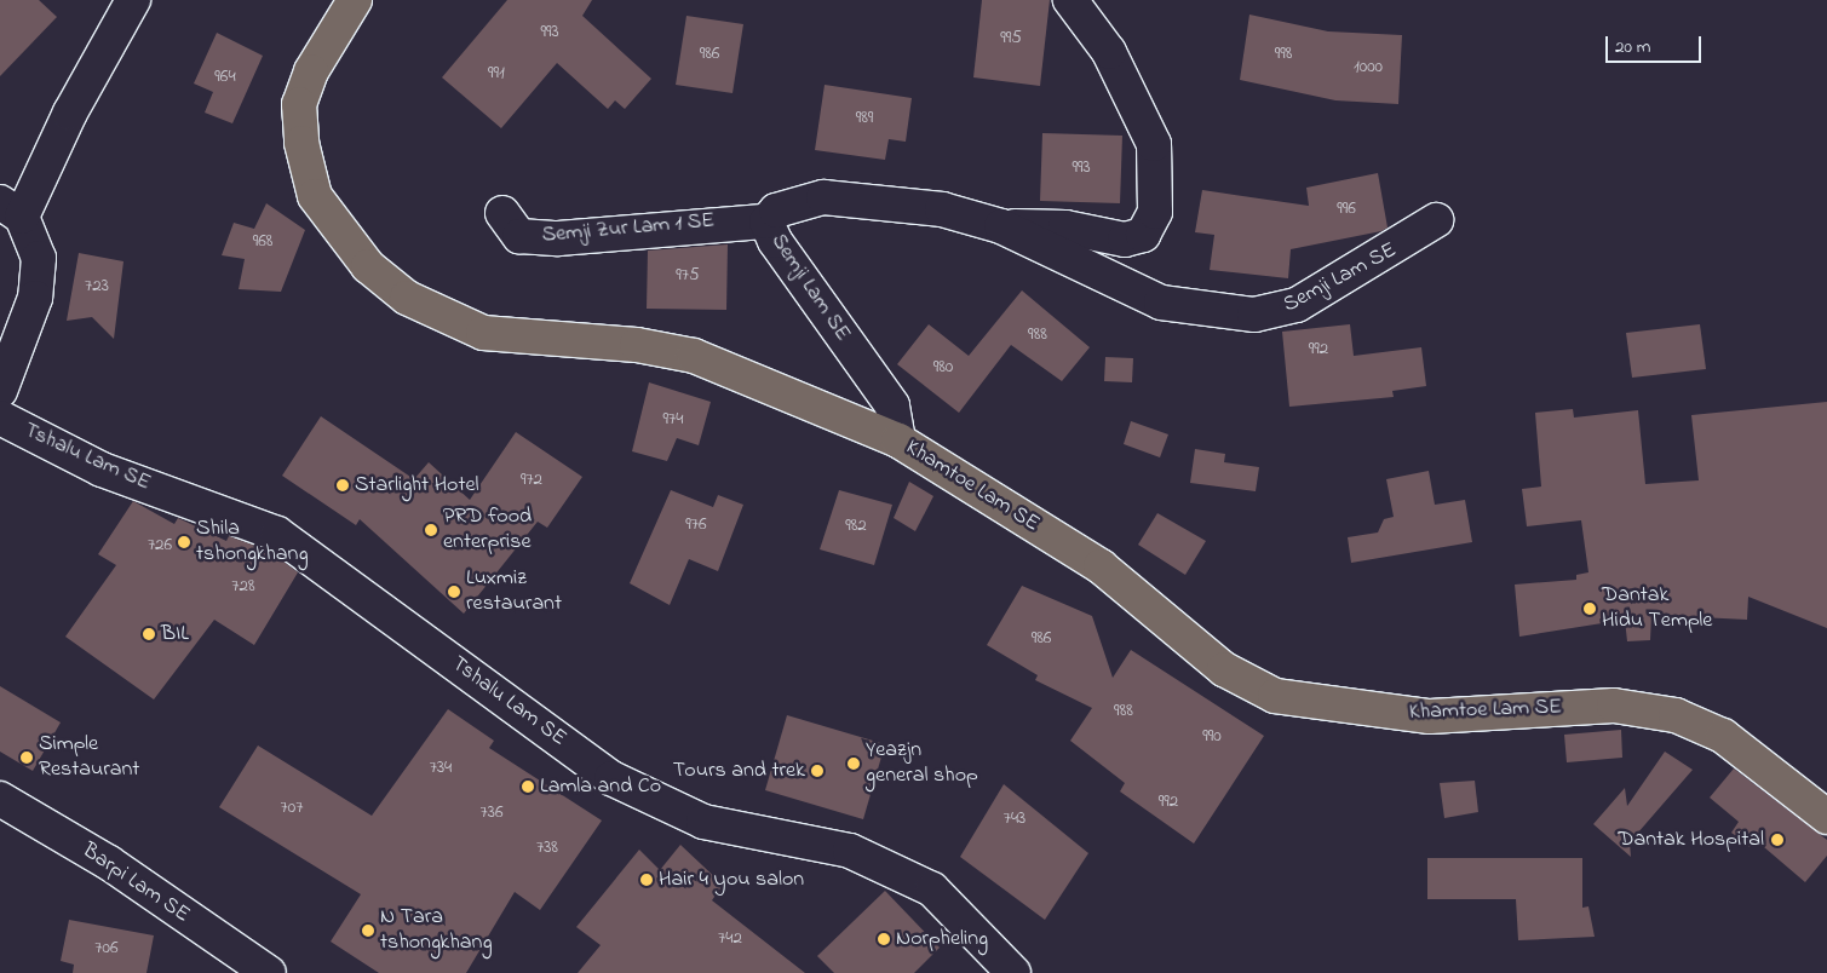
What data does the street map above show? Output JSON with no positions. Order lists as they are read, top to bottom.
{
  "streets": {
    "main road": ["Khamtoe Lam SE"],
    "street": [
      "Semji Zur Lam 1 SE",
      "Semji Lam SE",
      "Tshalu Lam SE",
      "Barpi Lam SE"
    ]
  },
  "crossings": [
    ["Semji Zur Lam 1 SE", "Semji Lam SE"],
    ["Semji Lam SE", "Khamtoe Lam SE"]
  ],
  "places": [
    "Starlight Hotel",
    "PRD food enterprise",
    "Shila tshongkhang",
    "Luxmiz restaurant",
    "Dantak Hidu Temple",
    "BIL",
    "Simple Restaurant",
    "Yeazjn general shop",
    "Tours and trek",
    "Lamla and Co",
    "Dantak Hospital",
    "Hair 4 you salon",
    "N Tara tshongkhang",
    "Norpheling"
  ],
  "house_numbers": [
    "993",
    "995",
    "986",
    "998",
    "1000",
    "991",
    "964",
    "989",
    "993",
    "996",
    "968",
    "975",
    "723",
    "988",
    "992",
    "980",
    "974",
    "972",
    "976",
    "982",
    "726",
    "728",
    "986",
    "988",
    "990",
    "734",
    "992",
    "707",
    "736",
    "743",
    "738",
    "742",
    "706"
  ],
  "scale_bar": "20 m"
}
